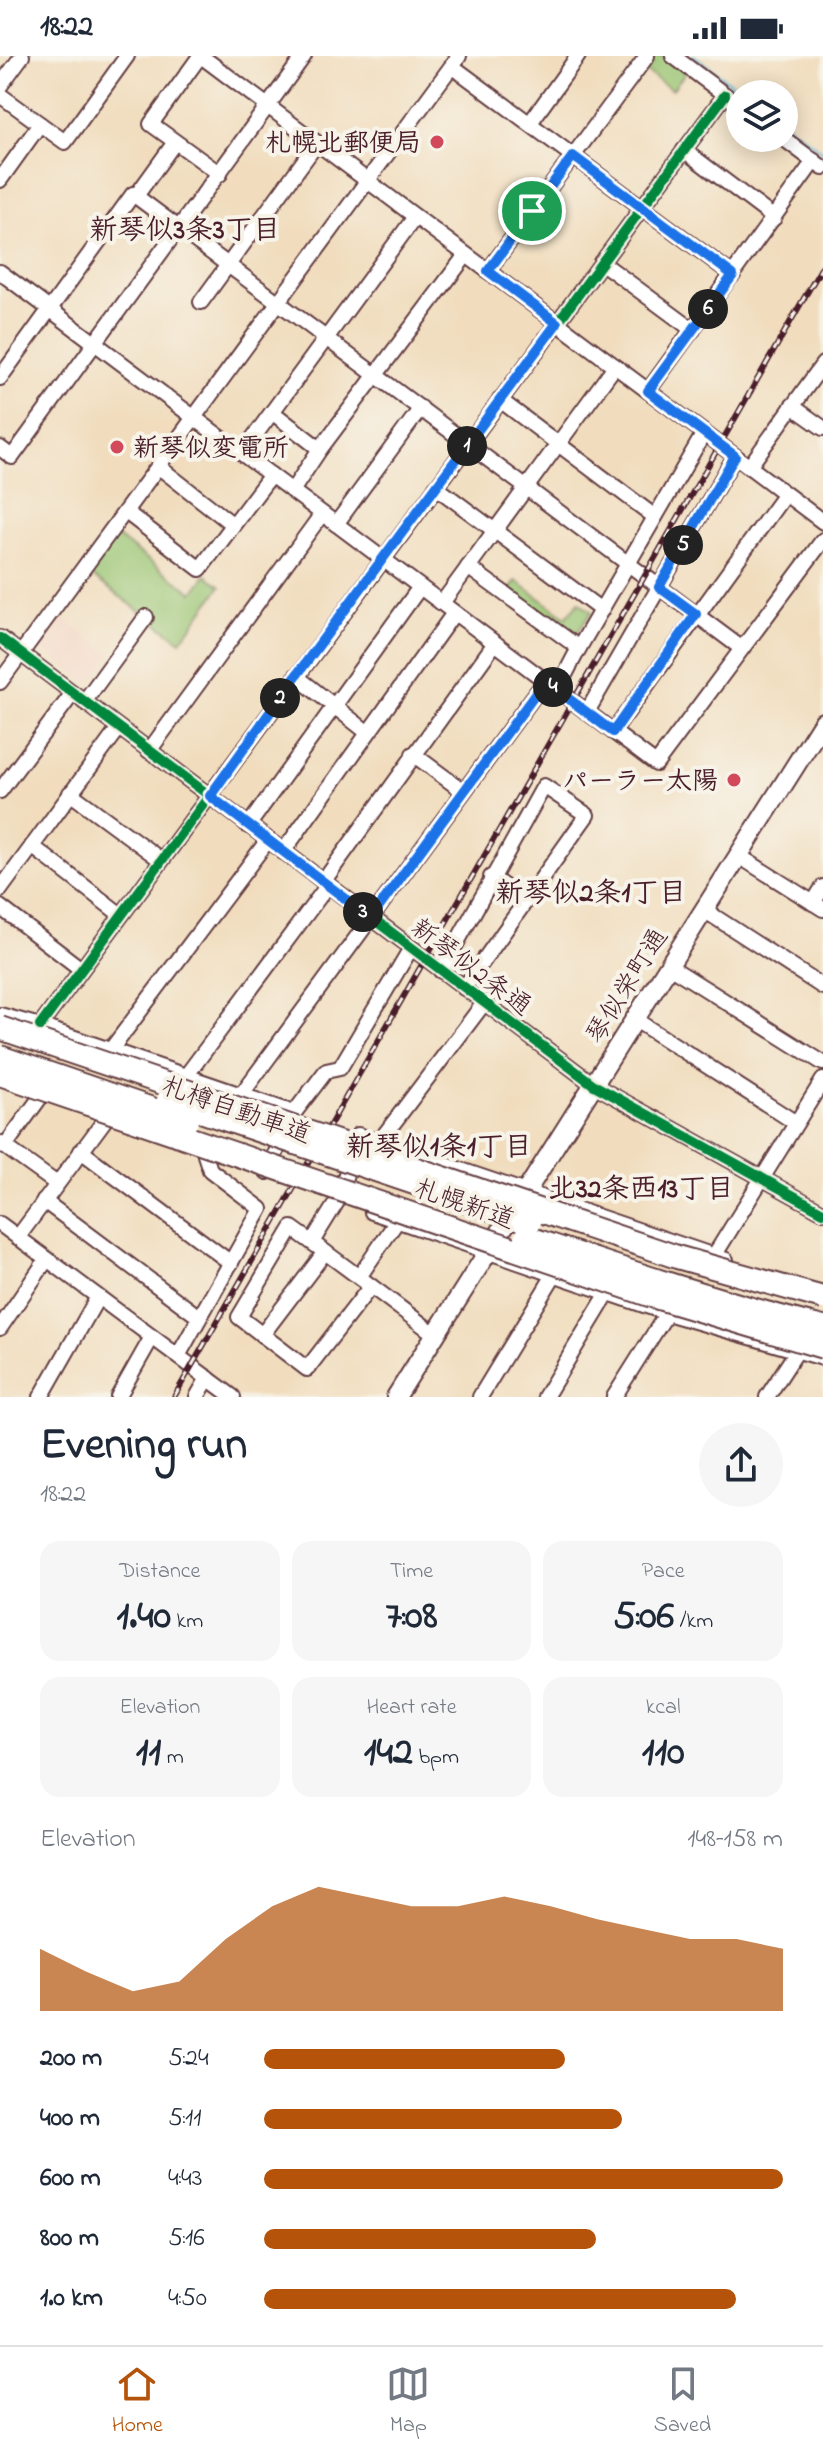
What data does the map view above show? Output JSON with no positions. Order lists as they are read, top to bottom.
{
  "streets": {
    "highway": ["札樽自動車道", "札幌新道"],
    "main road": ["琴似栄町通"],
    "street": ["新琴似2条通"]
  },
  "crossings": [
    ["新琴似2条通", "琴似栄町通"]
  ],
  "districts": [
    "新琴似3条3丁目",
    "新琴似2条1丁目",
    "新琴似1条1丁目",
    "北32条西13丁目"
  ],
  "places": ["札幌北郵便局", "新琴似変電所", "パーラー太陽"],
  "page": {
    "status": "18:22",
    "pins": [
      "6",
      "1",
      "5",
      "4",
      "2",
      "3"
    ],
    "heading": ["Evening run", "18:22"],
    "stats": [
      ["Distance", "1.40 km"],
      ["Time", "7:08"],
      ["Pace", "5:06 /km"],
      ["Elevation", "11 m"],
      ["Heart rate", "142 bpm"],
      ["kcal", "110"]
    ],
    "chart": ["Elevation", "148–158 m"],
    "list": [
      {
        "name": "200 m",
        "note": "5:24"
      },
      {
        "name": "400 m",
        "note": "5:11"
      },
      {
        "name": "600 m",
        "note": "4:43"
      },
      {
        "name": "800 m",
        "note": "5:16"
      },
      {
        "name": "1.0 km",
        "note": "4:50"
      }
    ],
    "tabs": ["Home", "Map", "Saved"]
  }
}
